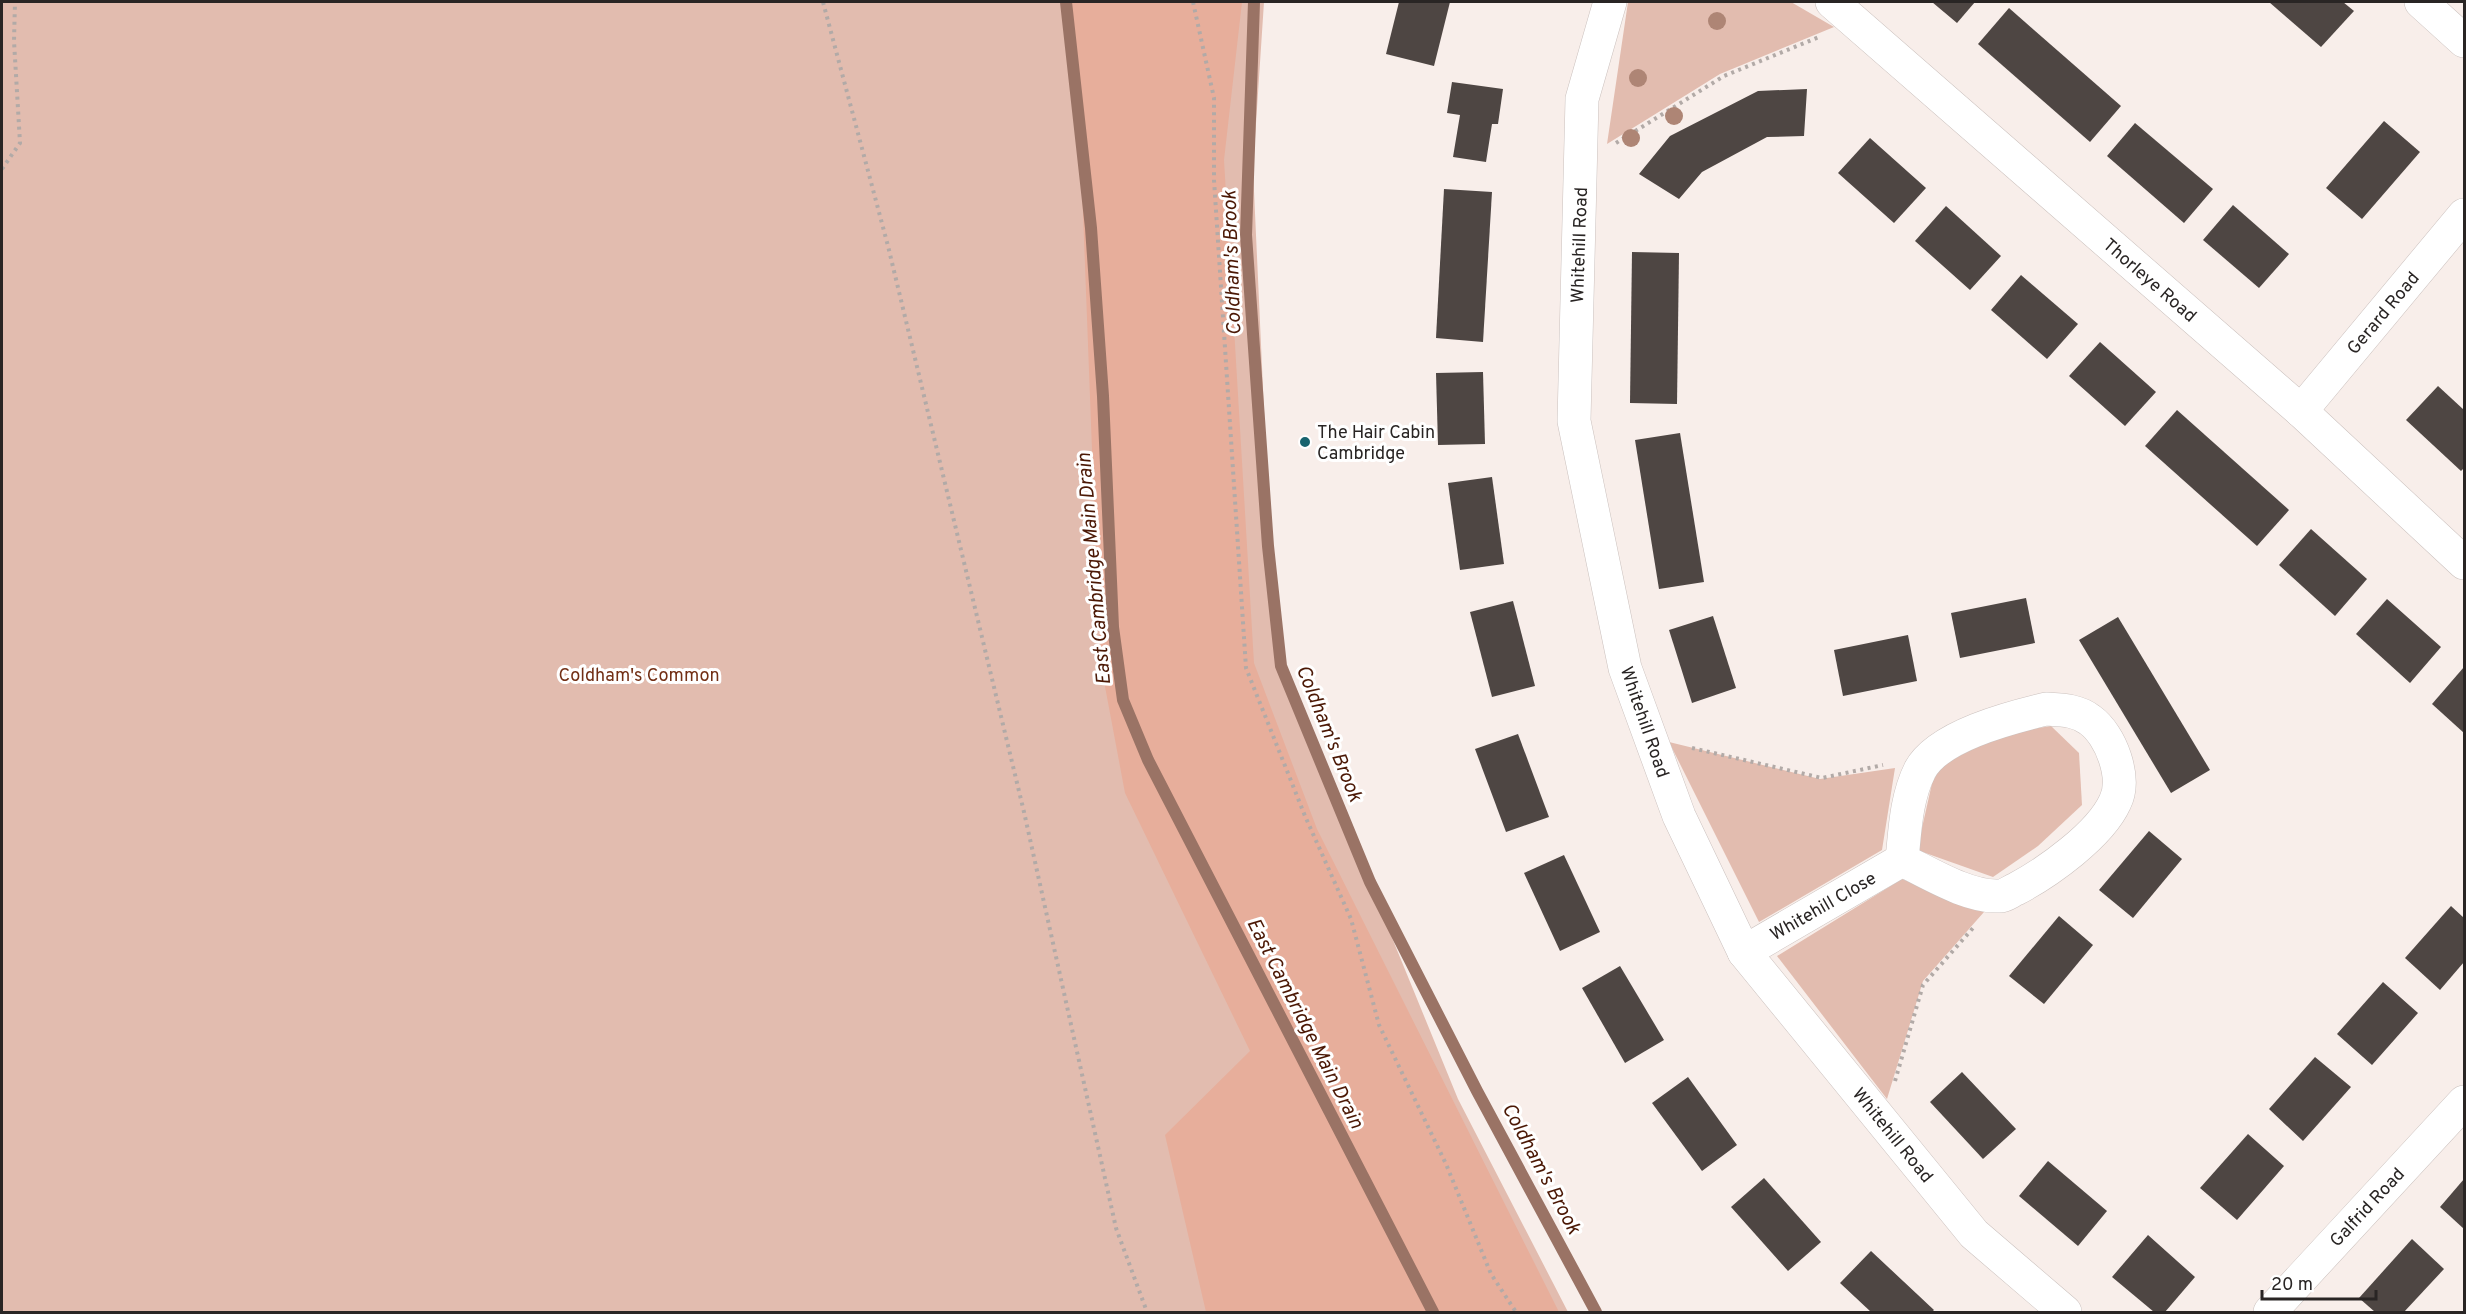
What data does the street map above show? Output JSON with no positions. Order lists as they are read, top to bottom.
{
  "streets": {
    "street": [
      "Whitehill Road",
      "Thorleye Road",
      "Gerard Road",
      "Whitehill Close",
      "Galfrid Road"
    ]
  },
  "crossings": [
    ["Whitehill Road", "Whitehill Close"],
    ["Thorleye Road", "Gerard Road"]
  ],
  "water": ["Coldham's Brook", "East Cambridge Main Drain"],
  "parks": ["Coldham's Common"],
  "places": ["The Hair Cabin Cambridge"],
  "scale_bar": "20 m"
}
